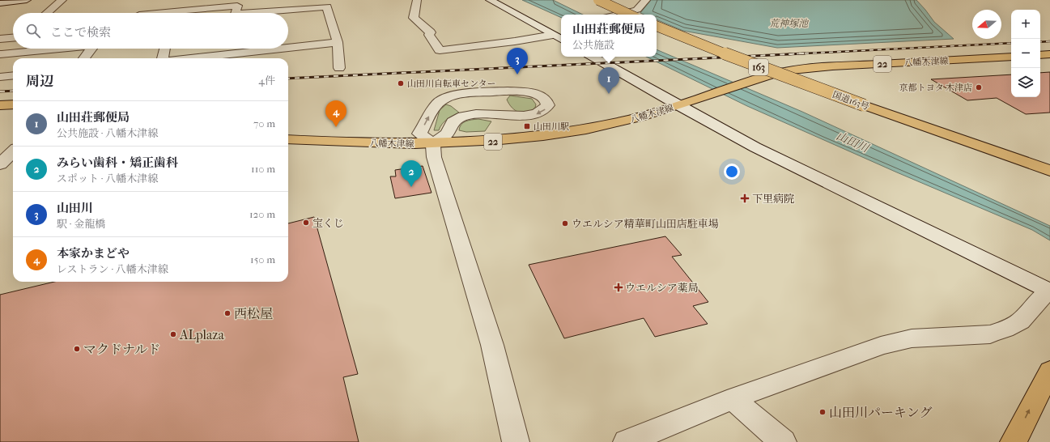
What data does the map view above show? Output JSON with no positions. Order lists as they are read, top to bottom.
{
  "streets": {
    "main road": [
      "八幡木津線",
      "22",
      "163",
      "国道163号"
    ]
  },
  "water": ["荒神塚池", "山田川"],
  "places": {
    "other": [
      "山田川自転車センター",
      "京都トヨタ 木津店",
      "宝くじ",
      "ウエルシア精華町山田店駐車場",
      "西松屋",
      "ALplaza",
      "マクドナルド",
      "山田川パーキング"
    ],
    "transit": ["山田川駅"],
    "health": ["下里病院", "ウエルシア薬局"]
  },
  "north": "left",
  "page": {
    "map_buttons": ["+", "−"],
    "search": "ここで検索",
    "popup": ["山田荘郵便局", "公共施設"],
    "pins": [
      "3",
      "1",
      "4",
      "2"
    ],
    "heading": ["周辺", "4件"],
    "list": [
      {
        "mark": "1",
        "name": "山田荘郵便局",
        "note": "公共施設 · 八幡木津線",
        "value": "70 m"
      },
      {
        "mark": "2",
        "name": "みらい歯科・矯正歯科",
        "note": "スポット · 八幡木津線",
        "value": "110 m"
      },
      {
        "mark": "3",
        "name": "山田川",
        "note": "駅 · 金龍橋",
        "value": "120 m"
      },
      {
        "mark": "4",
        "name": "本家かまどや",
        "note": "レストラン · 八幡木津線",
        "value": "150 m"
      }
    ]
  }
}
